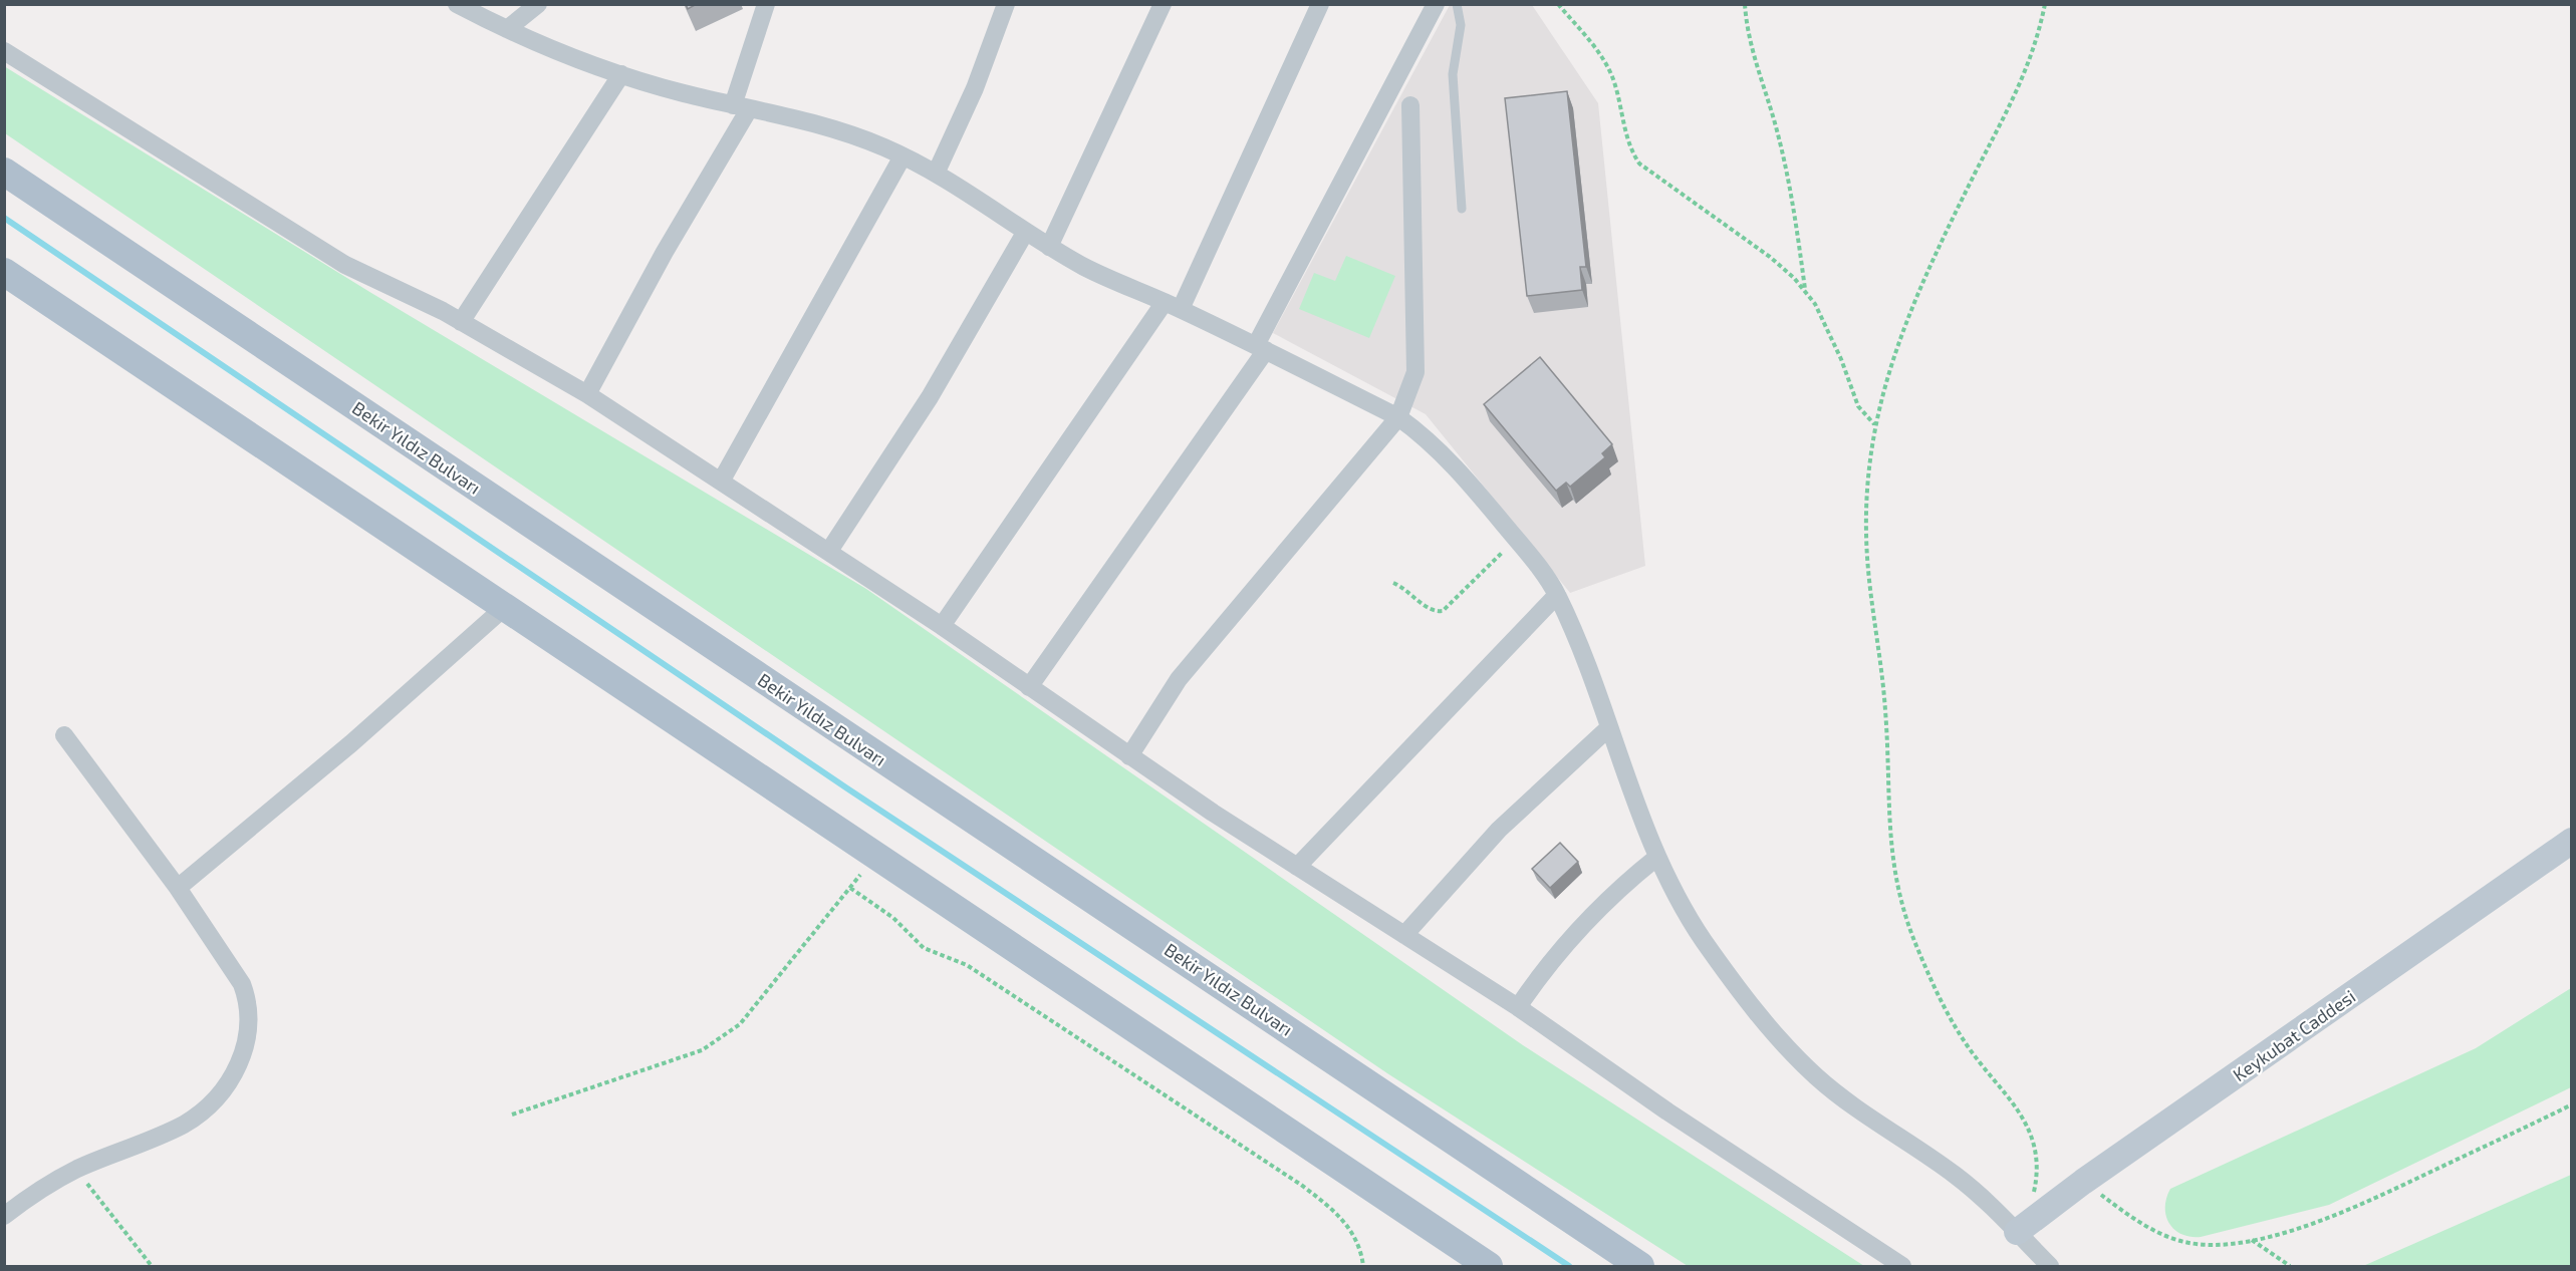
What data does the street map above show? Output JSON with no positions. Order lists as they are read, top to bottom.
{
  "streets": {
    "main road": ["Bekir Yıldız Bulvarı"],
    "street": ["Keykubat Caddesi"]
  }
}
